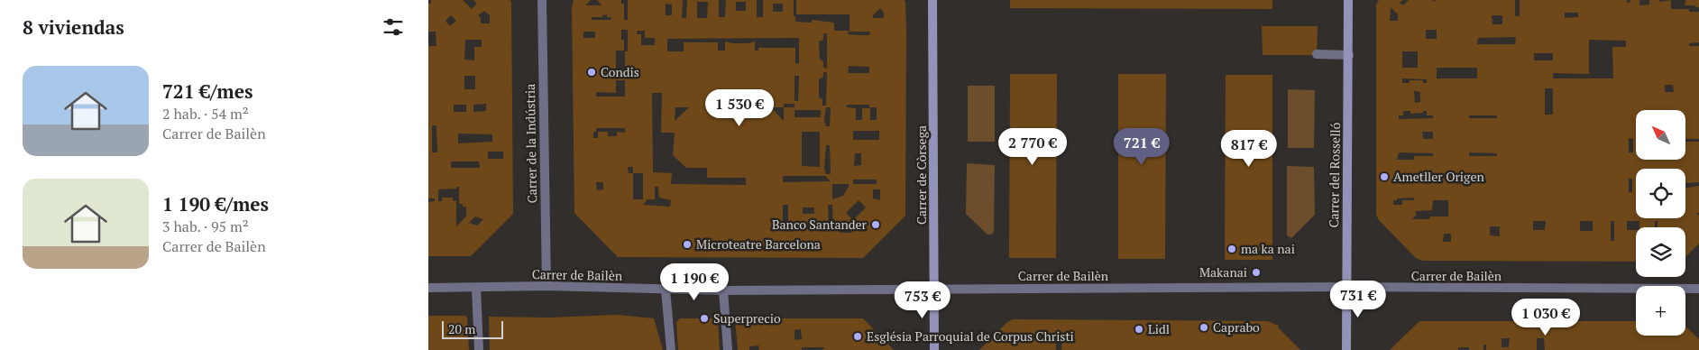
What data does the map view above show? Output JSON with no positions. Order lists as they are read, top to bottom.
{
  "streets": {
    "main road": ["Carrer de Còrsega", "Carrer del Rosselló"],
    "street": ["Carrer de la Indústria", "Carrer de Bailèn"]
  },
  "crossings": [
    ["Carrer de la Indústria", "Carrer de Bailèn"],
    ["Carrer de Còrsega", "Carrer de Bailèn"],
    ["Carrer del Rosselló", "Carrer de Bailèn"]
  ],
  "places": [
    "Condis",
    "Ametller Origen",
    "Banco Santander",
    "Microteatre Barcelona",
    "ma ka nai",
    "Makanai",
    "Superprecio",
    "Caprabo",
    "Lidl",
    "Església Parroquial de Corpus Christi"
  ],
  "scale_bar": "20 m",
  "north": "top left",
  "page": {
    "heading": "8 viviendas",
    "list": [
      {
        "name": "721 €/mes",
        "note": "2 hab. · 54 m² · Carrer de Bailèn"
      },
      {
        "name": "1 190 €/mes",
        "note": "3 hab. · 95 m² · Carrer de Bailèn"
      }
    ],
    "price": [
      "1 530 €",
      "2 770 €",
      "721 €",
      "817 €",
      "1 190 €",
      "731 €",
      "753 €",
      "1 030 €"
    ],
    "map_buttons": "+",
    "scale": "20 m"
  }
}
